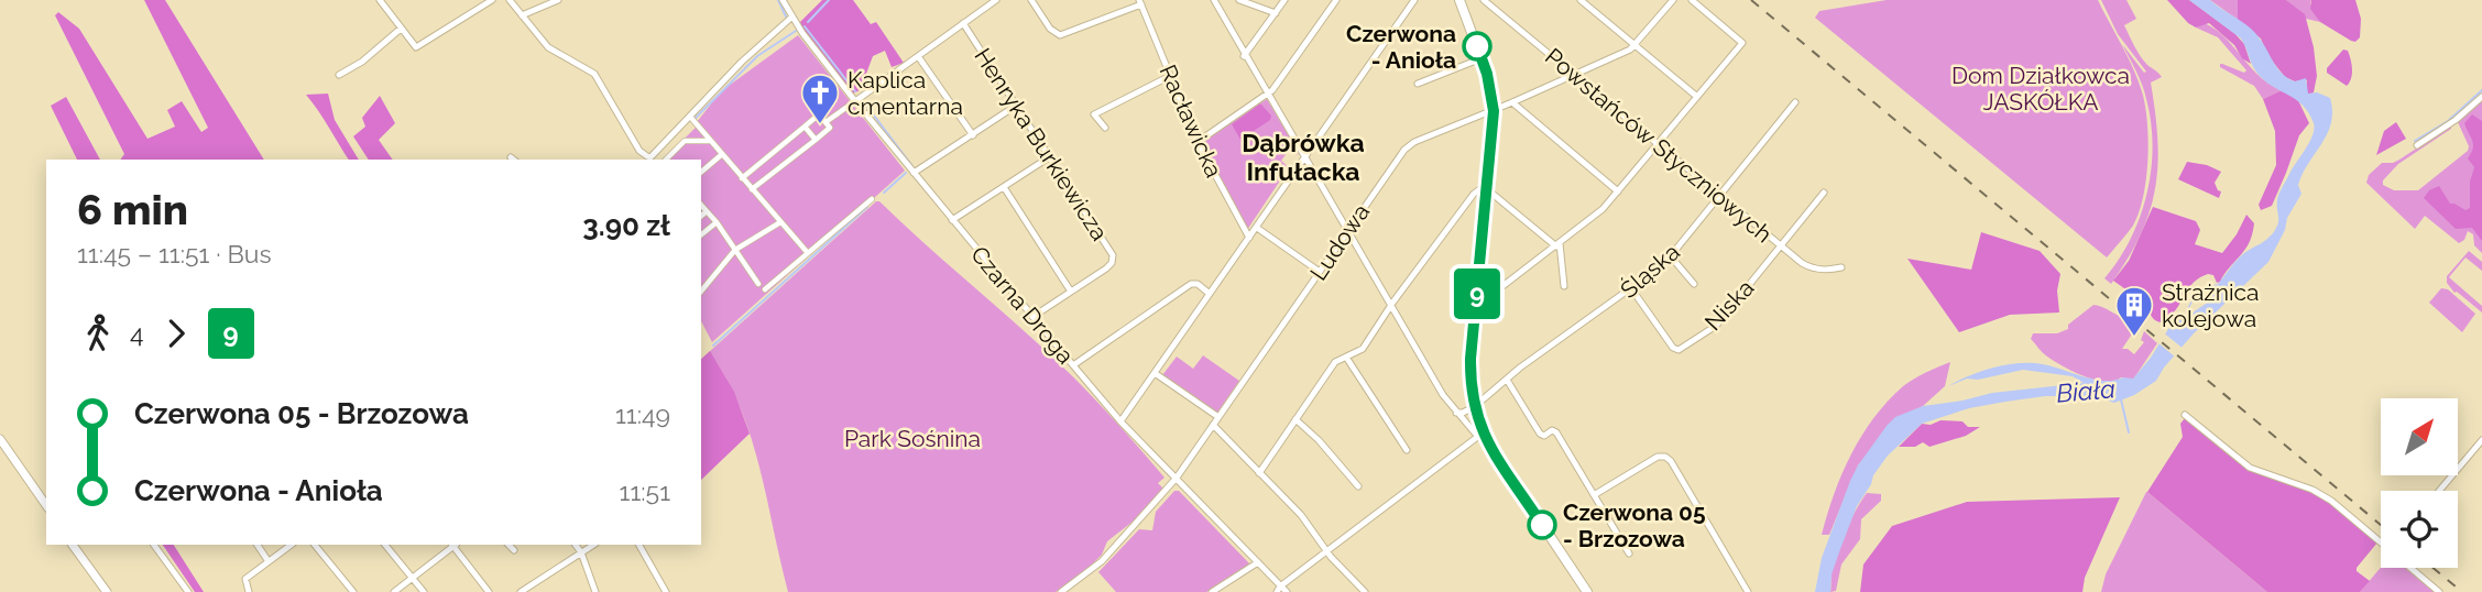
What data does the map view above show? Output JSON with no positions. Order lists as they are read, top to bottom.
{
  "streets": {
    "street": [
      "Racławicka",
      "Henryka Burkiewicza",
      "Powstańców Styczniowych",
      "Ludowa",
      "Śląska",
      "Czarna Droga",
      "Niska"
    ]
  },
  "crossings": [
    ["Henryka Burkiewicza", "Czarna Droga"],
    ["Powstańców Styczniowych", "Ludowa"],
    ["Powstańców Styczniowych", "Śląska"],
    ["Powstańców Styczniowych", "Niska"],
    ["Ludowa", "Czarna Droga"],
    ["Śląska", "Niska"]
  ],
  "districts": ["Dąbrówka Infułacka"],
  "water": ["Biała"],
  "parks": ["Dom Działkowca JASKÓŁKA", "Park Sośnina"],
  "places": {
    "other": ["Czerwona - Anioła", "Czerwona 05 - Brzozowa"],
    "church": ["Kaplica cmentarna"],
    "building": ["Strażnica kolejowa"]
  },
  "lines": ["bus line 9"],
  "north": "top right",
  "page": {
    "on_map": "9",
    "heading": ["6 min", "11:45 – 11:51 · Bus", "3.90 zł"],
    "legs": ["4", "9"],
    "list": [
      {
        "name": "Czerwona 05 - Brzozowa",
        "value": "11:49"
      },
      {
        "name": "Czerwona - Anioła",
        "value": "11:51"
      }
    ]
  }
}
